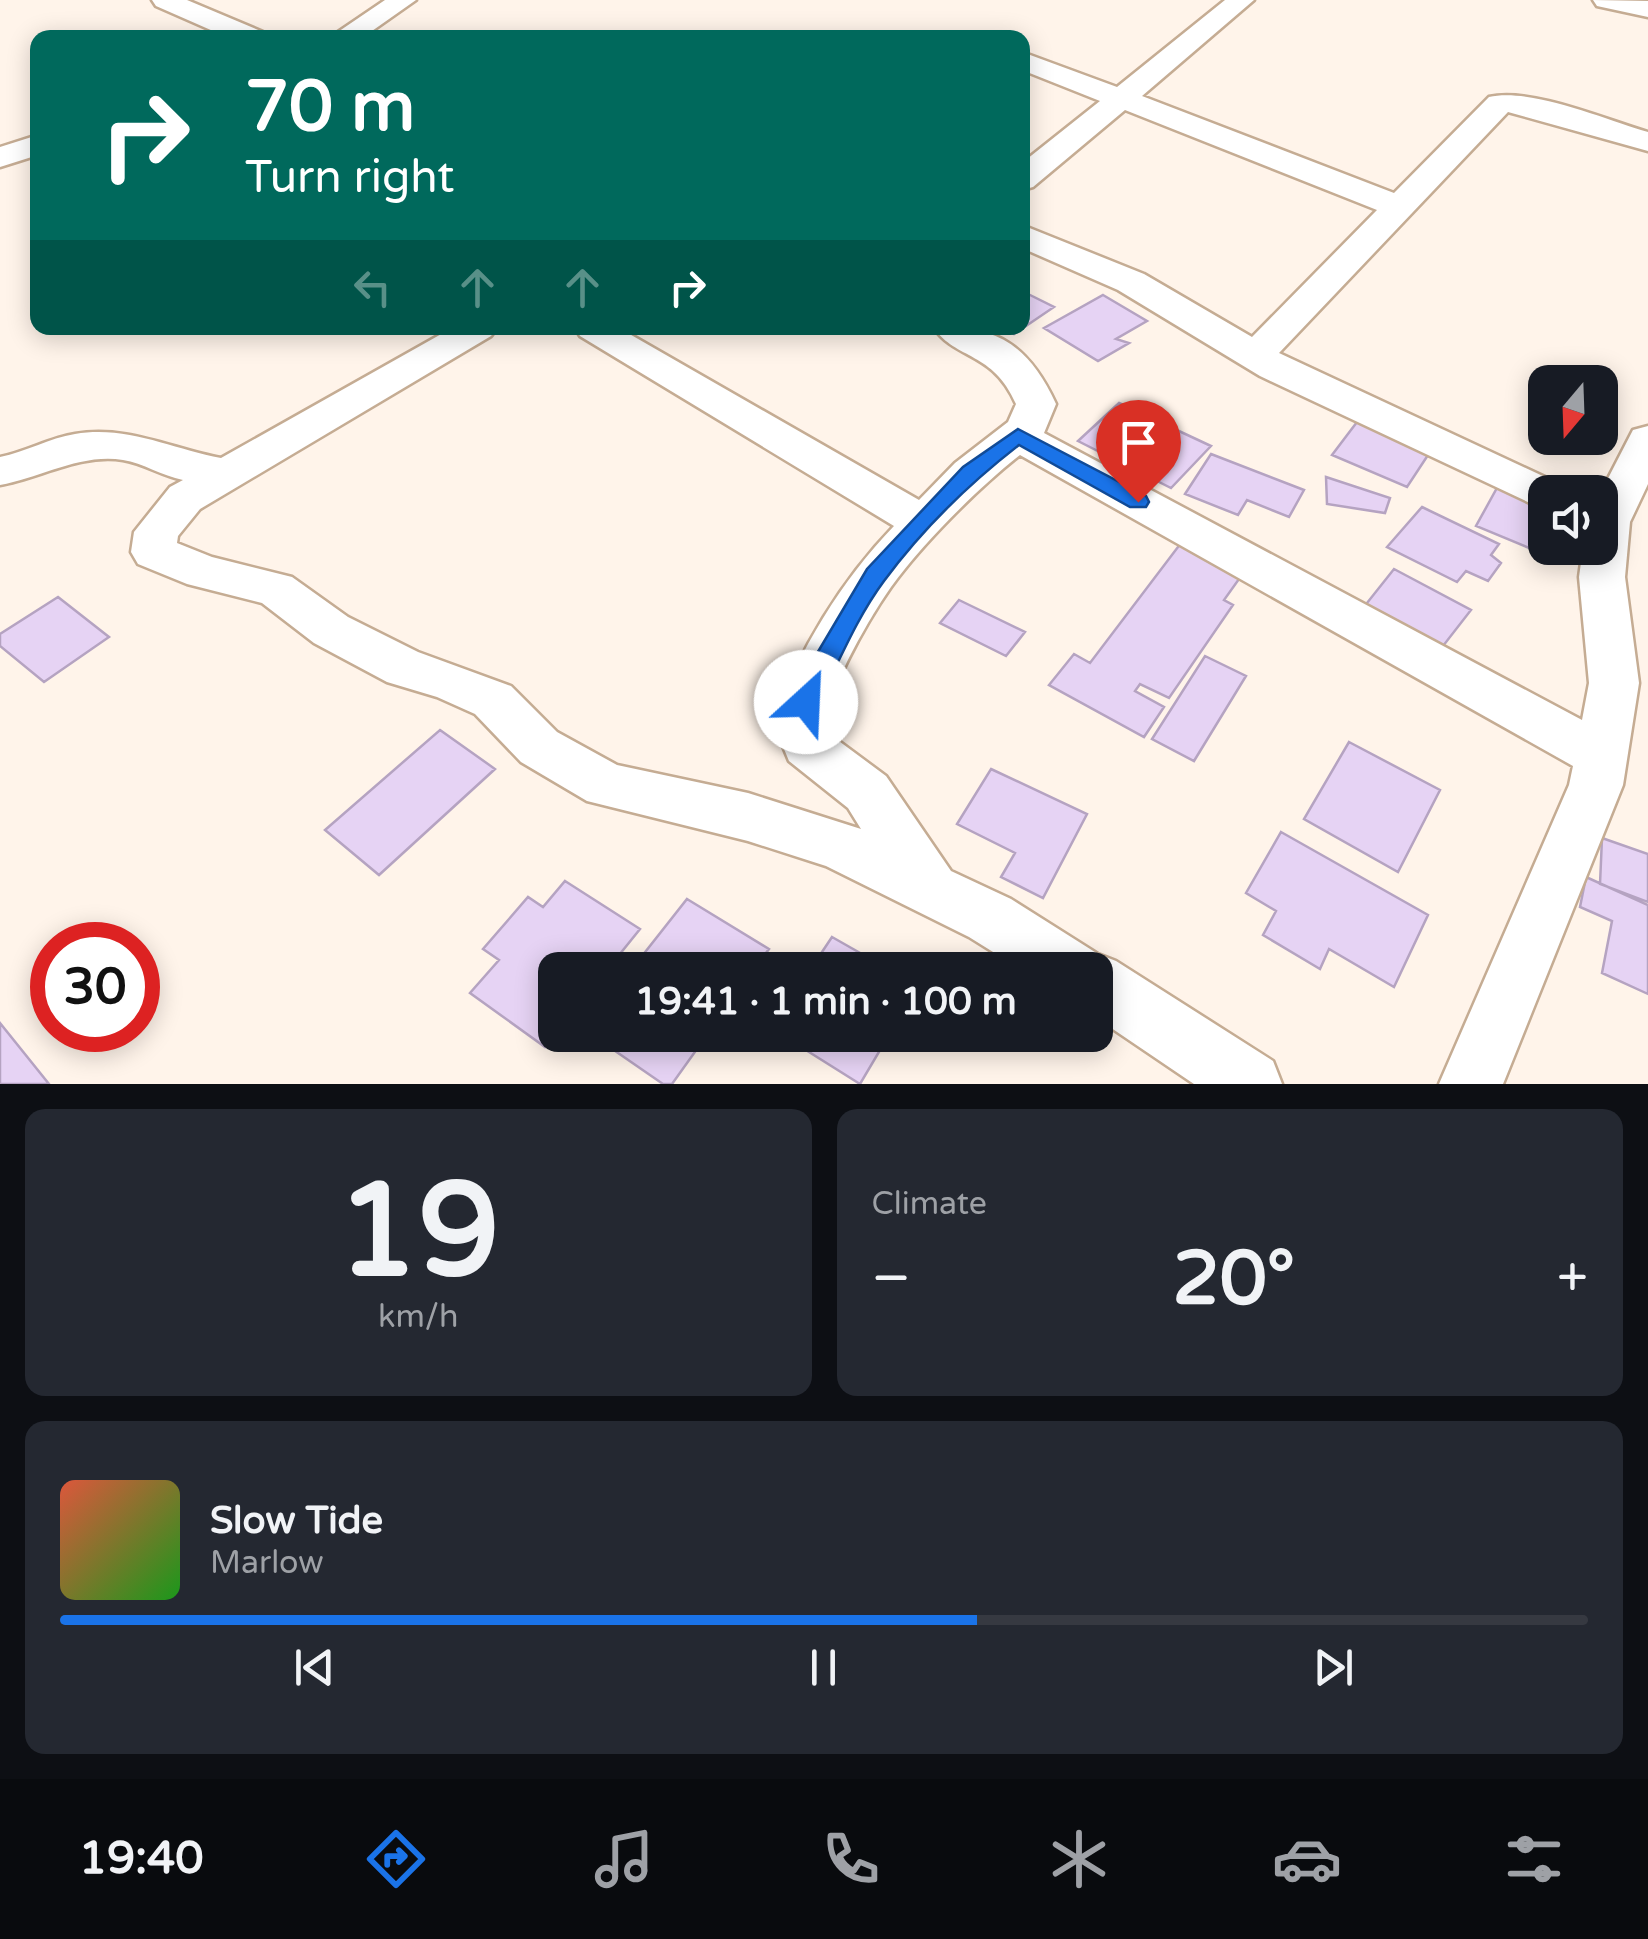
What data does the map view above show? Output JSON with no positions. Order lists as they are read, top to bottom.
{
  "north": "bottom",
  "page": {
    "turn": ["70 m", "Turn right"],
    "limit": "30",
    "trip": "19:41 · 1 min · 100 m",
    "tile": [
      ["19", "km/h"],
      "Climate"
    ],
    "heat": ["−", "20°", "+"],
    "song": ["Slow Tide", "Marlow"],
    "tabs": "19:40"
  }
}
